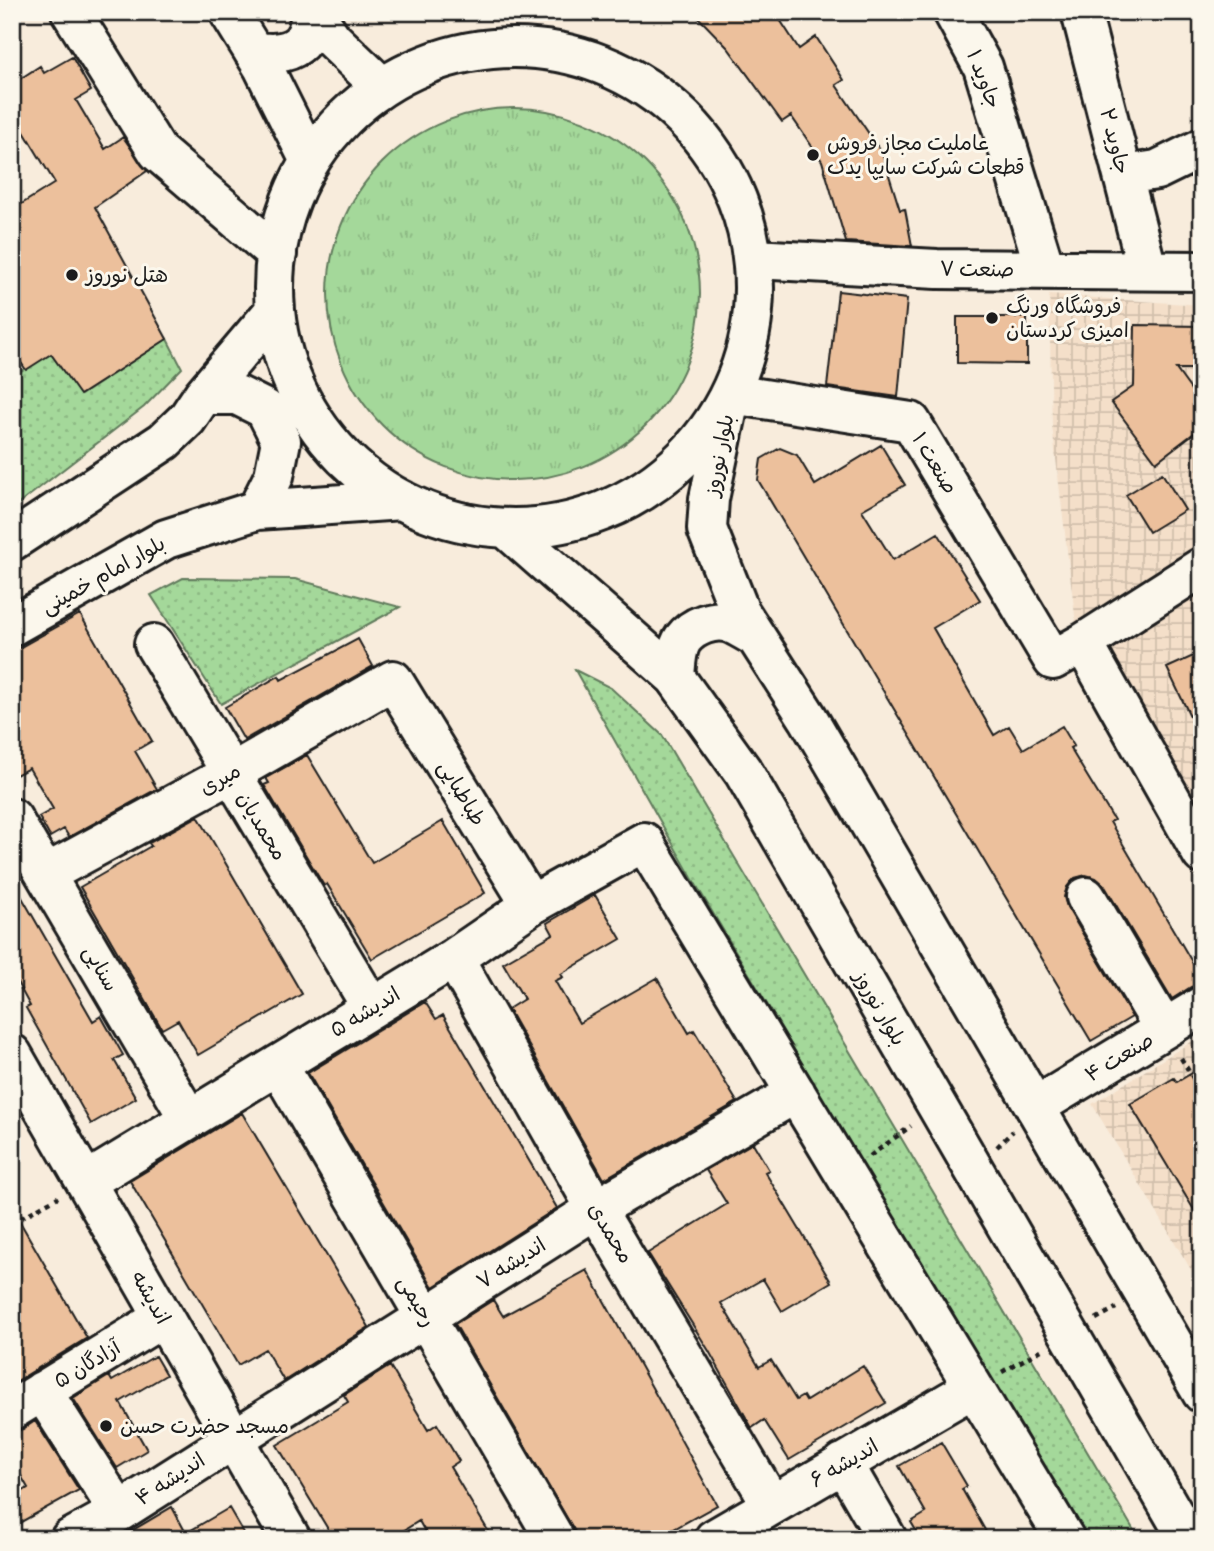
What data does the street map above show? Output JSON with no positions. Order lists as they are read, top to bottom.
{
  "streets": {
    "street": [
      "جاوید ۱",
      "جاوید ۲",
      "صنعت ۷",
      "بلوار نوروز",
      "صنعت ۱",
      "بلوار امام خمینی",
      "میری",
      "طباطبایی",
      "محمدیان",
      "سنایی",
      "اندیشه ۵",
      "صنعت ۴",
      "محمدی",
      "اندیشه ۷",
      "اندیشه",
      "رحیمی",
      "آزادگان ۵",
      "اندیشه ۶",
      "اندیشه ۴"
    ]
  },
  "crossings": [
    ["جاوید ۱", "صنعت ۷"],
    ["جاوید ۲", "صنعت ۷"],
    ["بلوار نوروز", "صنعت ۱"],
    ["بلوار نوروز", "صنعت ۴"],
    ["میری", "طباطبایی"],
    ["میری", "محمدیان"],
    ["میری", "سنایی"],
    ["طباطبایی", "اندیشه ۵"],
    ["محمدیان", "اندیشه ۵"],
    ["سنایی", "اندیشه ۵"],
    ["اندیشه ۵", "محمدی"],
    ["اندیشه ۵", "اندیشه ۷"],
    ["اندیشه ۵", "اندیشه"],
    ["اندیشه ۵", "رحیمی"],
    ["محمدی", "اندیشه ۷"],
    ["محمدی", "اندیشه ۶"],
    ["اندیشه ۷", "اندیشه"],
    ["اندیشه ۷", "رحیمی"],
    ["اندیشه ۷", "اندیشه ۴"],
    ["اندیشه", "آزادگان ۵"],
    ["اندیشه", "اندیشه ۴"]
  ],
  "places": [
    "عاملیت مجاز فروش قطعات شرکت سایپا یدک",
    "هتل نوروز",
    "فروشگاه ورنگ امیزی کردستان",
    "مسجد حضرت حسن"
  ]
}
